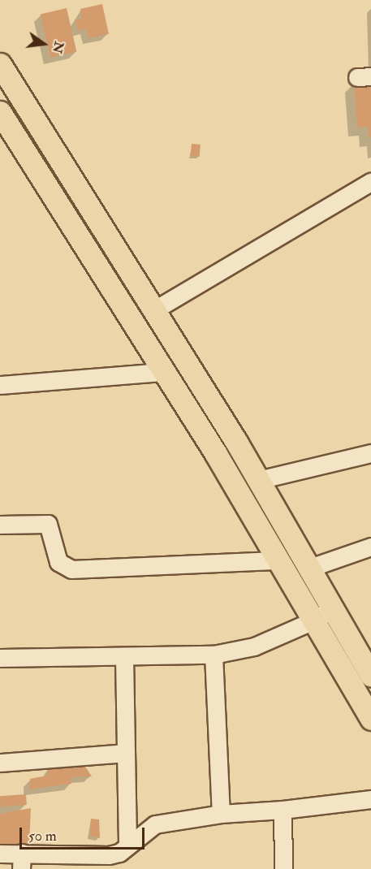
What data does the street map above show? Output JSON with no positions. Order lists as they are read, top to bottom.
{
  "scale_bar": "50 m",
  "north": "right"
}
